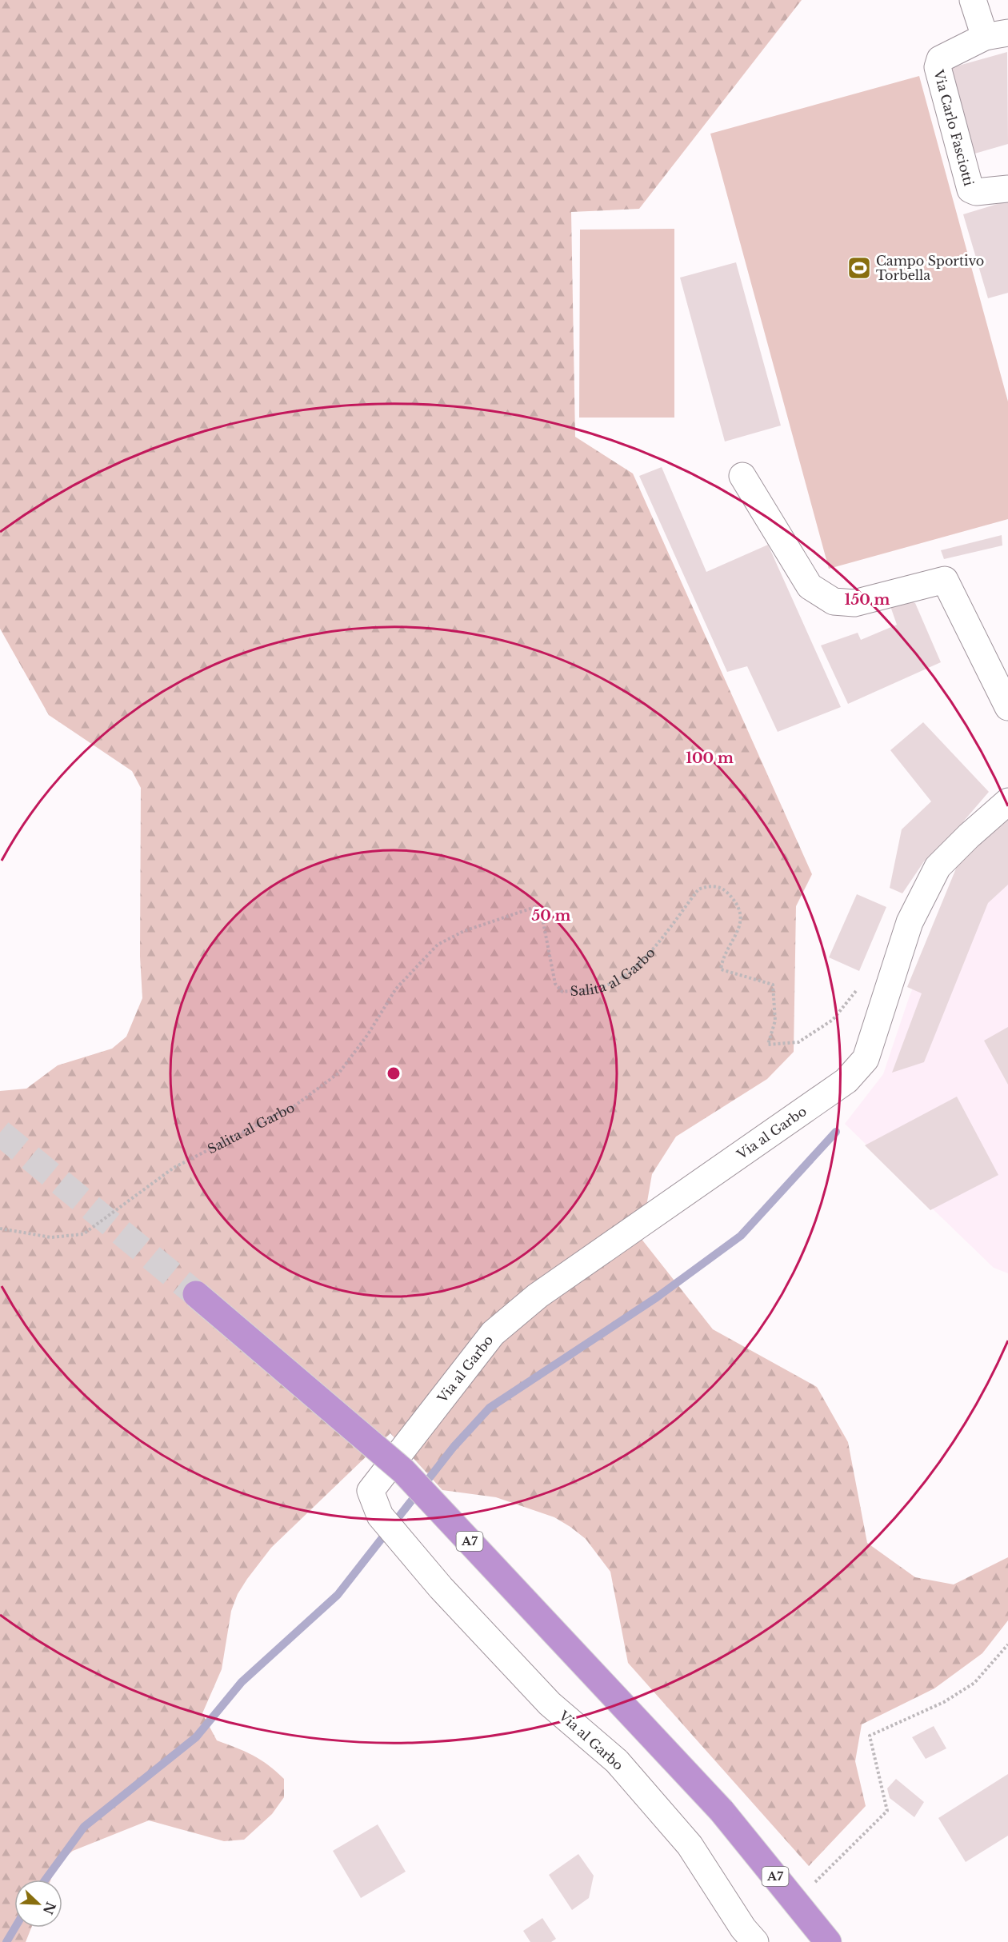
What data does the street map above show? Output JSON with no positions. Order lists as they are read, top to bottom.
{
  "streets": {
    "highway": ["A7"],
    "street": ["Via Carlo Fasciotti", "Via al Garbo"],
    "path": ["Salita al Garbo"]
  },
  "places": {
    "sports": ["Campo Sportivo Torbella"]
  },
  "north": "bottom right",
  "rings": ["150 m", "100 m", "50 m"]
}
